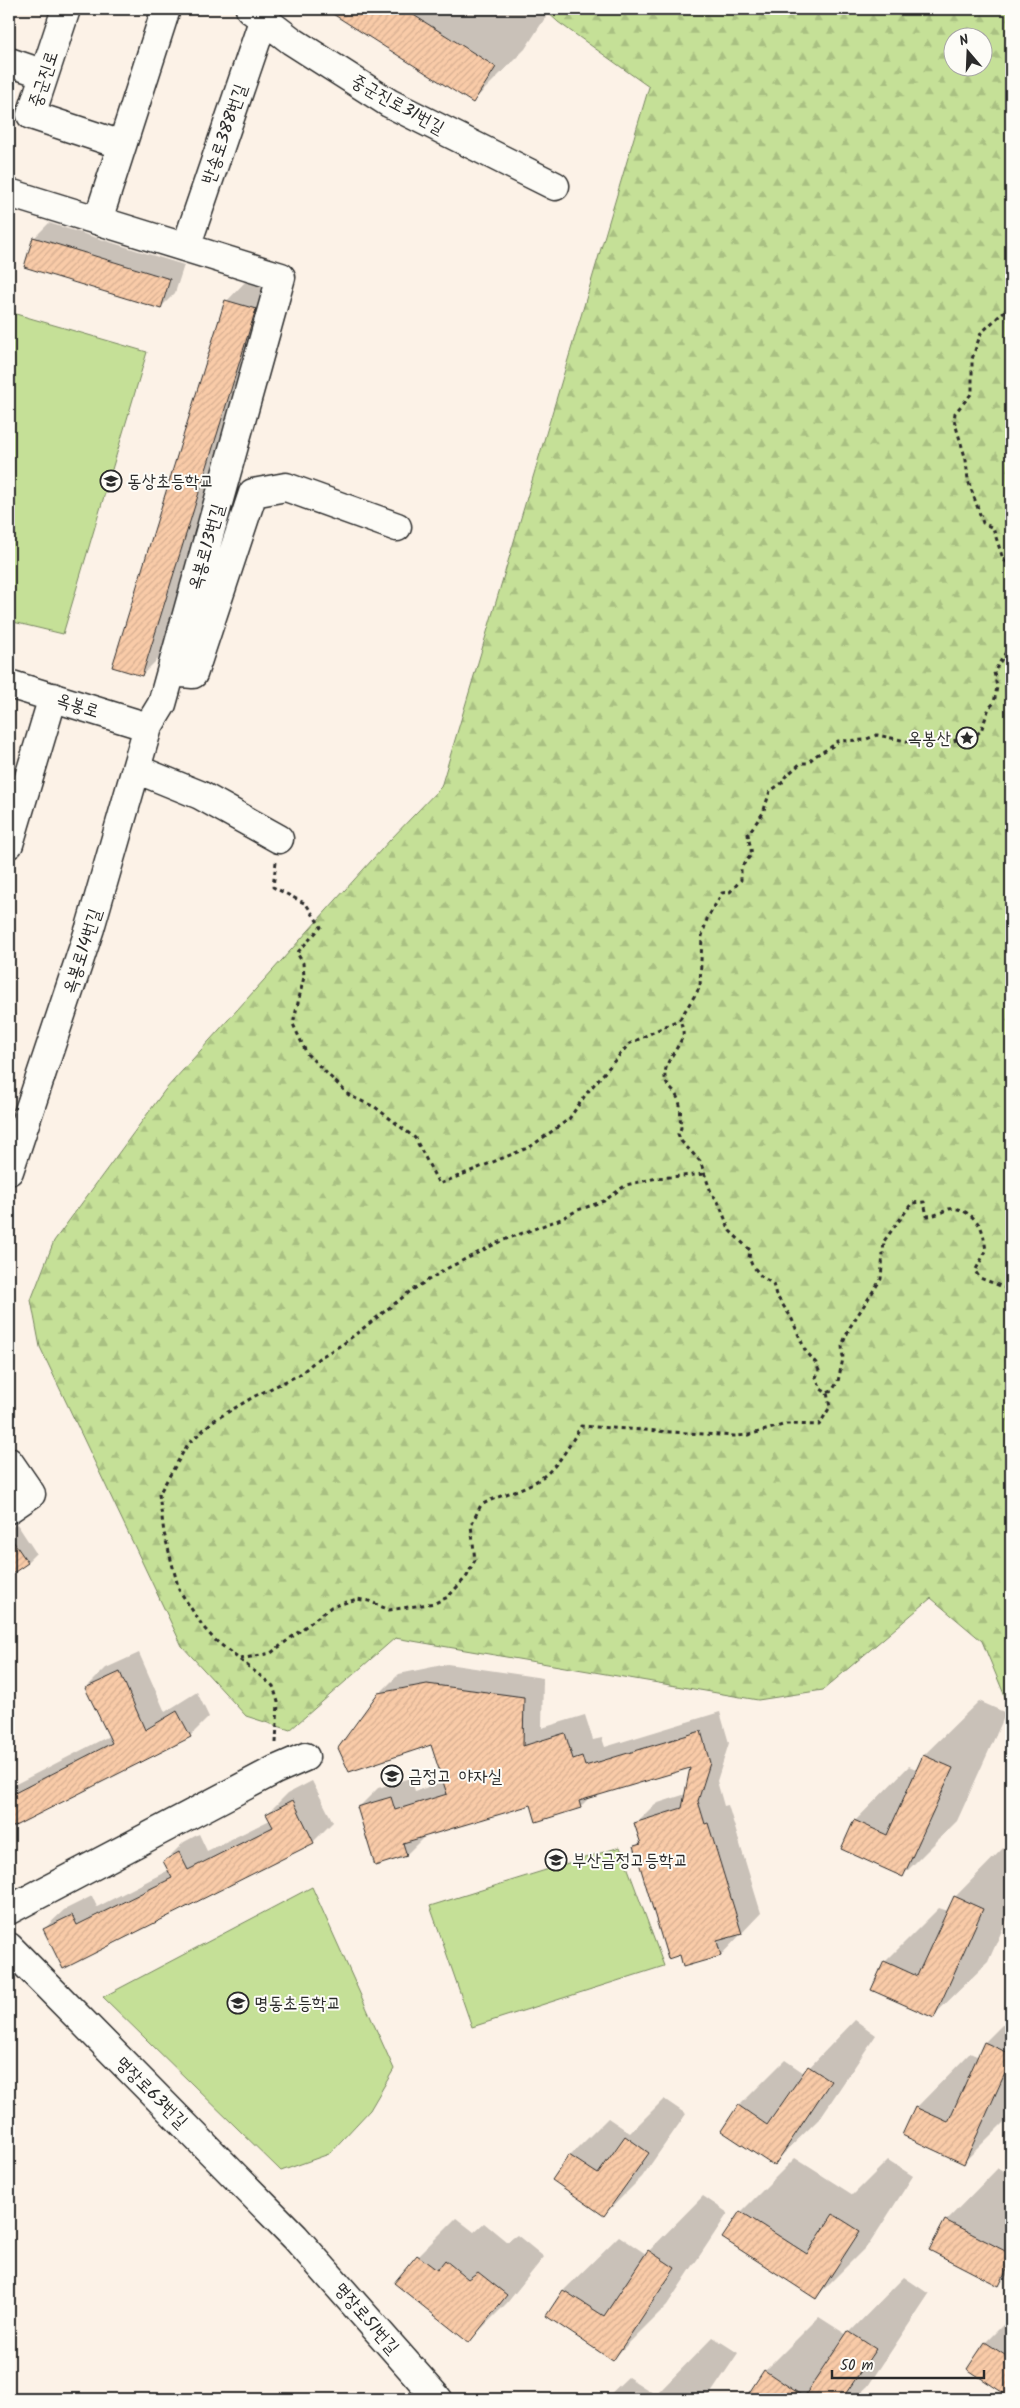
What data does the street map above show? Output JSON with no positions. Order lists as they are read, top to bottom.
{
  "streets": {
    "street": [
      "중군진로",
      "중군진로31번길",
      "반송로388번길",
      "옥봉로13번길",
      "옥봉로",
      "옥봉로14번길",
      "명장로63번길",
      "명장로51번길"
    ]
  },
  "crossings": [
    ["중군진로31번길", "반송로388번길"],
    ["반송로388번길", "옥봉로13번길"],
    ["옥봉로13번길", "옥봉로"],
    ["옥봉로13번길", "옥봉로14번길"],
    ["옥봉로", "옥봉로14번길"],
    ["명장로63번길", "명장로51번길"]
  ],
  "places": {
    "school or university": [
      "동상초등학교",
      "금정고 야자실",
      "부산금정고등학교",
      "명동초등학교"
    ],
    "place": ["옥봉산"]
  },
  "scale_bar": "50 m",
  "north": "top"
}
